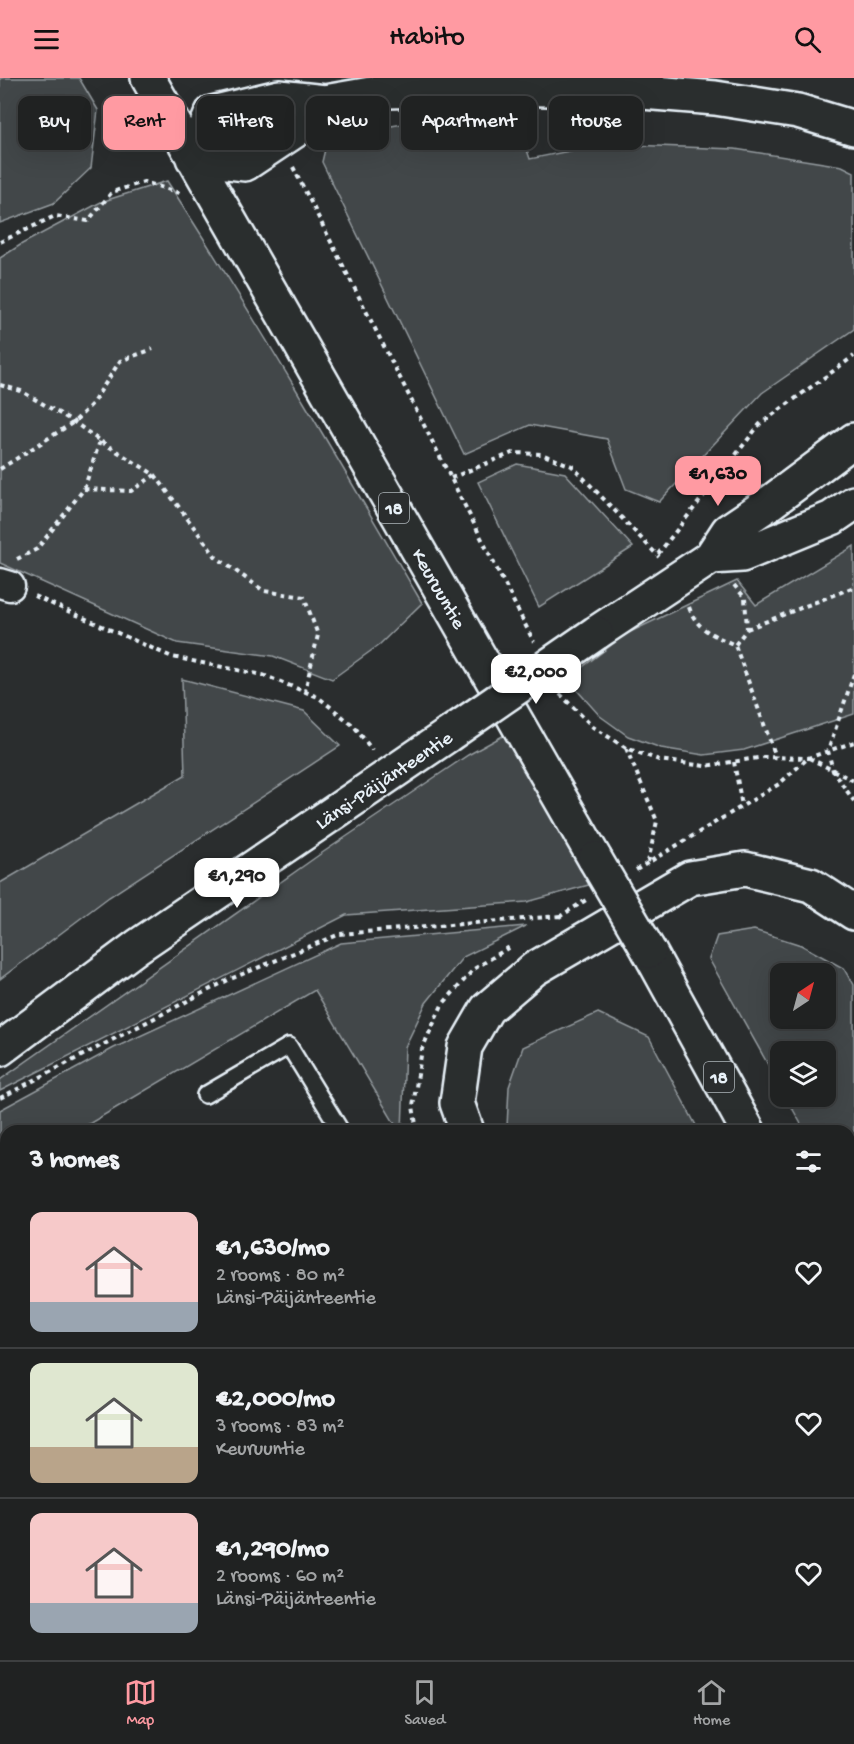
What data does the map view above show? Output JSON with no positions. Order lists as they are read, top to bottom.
{
  "streets": {
    "main road": ["18", "Keuruuntie", "Länsi-Päijänteentie"]
  },
  "north": "top right",
  "page": {
    "header": "Habito",
    "chip": [
      "Buy",
      "Rent",
      "Filters",
      "New",
      "Apartment",
      "House"
    ],
    "price": ["€1,630", "€2,000", "€1,290"],
    "heading": "3 homes",
    "list": [
      {
        "name": "€1,630/mo",
        "note": "2 rooms · 80 m² · Länsi-Päijänteentie"
      },
      {
        "name": "€2,000/mo",
        "note": "3 rooms · 83 m² · Keuruuntie"
      },
      {
        "name": "€1,290/mo",
        "note": "2 rooms · 60 m² · Länsi-Päijänteentie"
      }
    ],
    "tabs": ["Map", "Saved", "Home"]
  }
}
